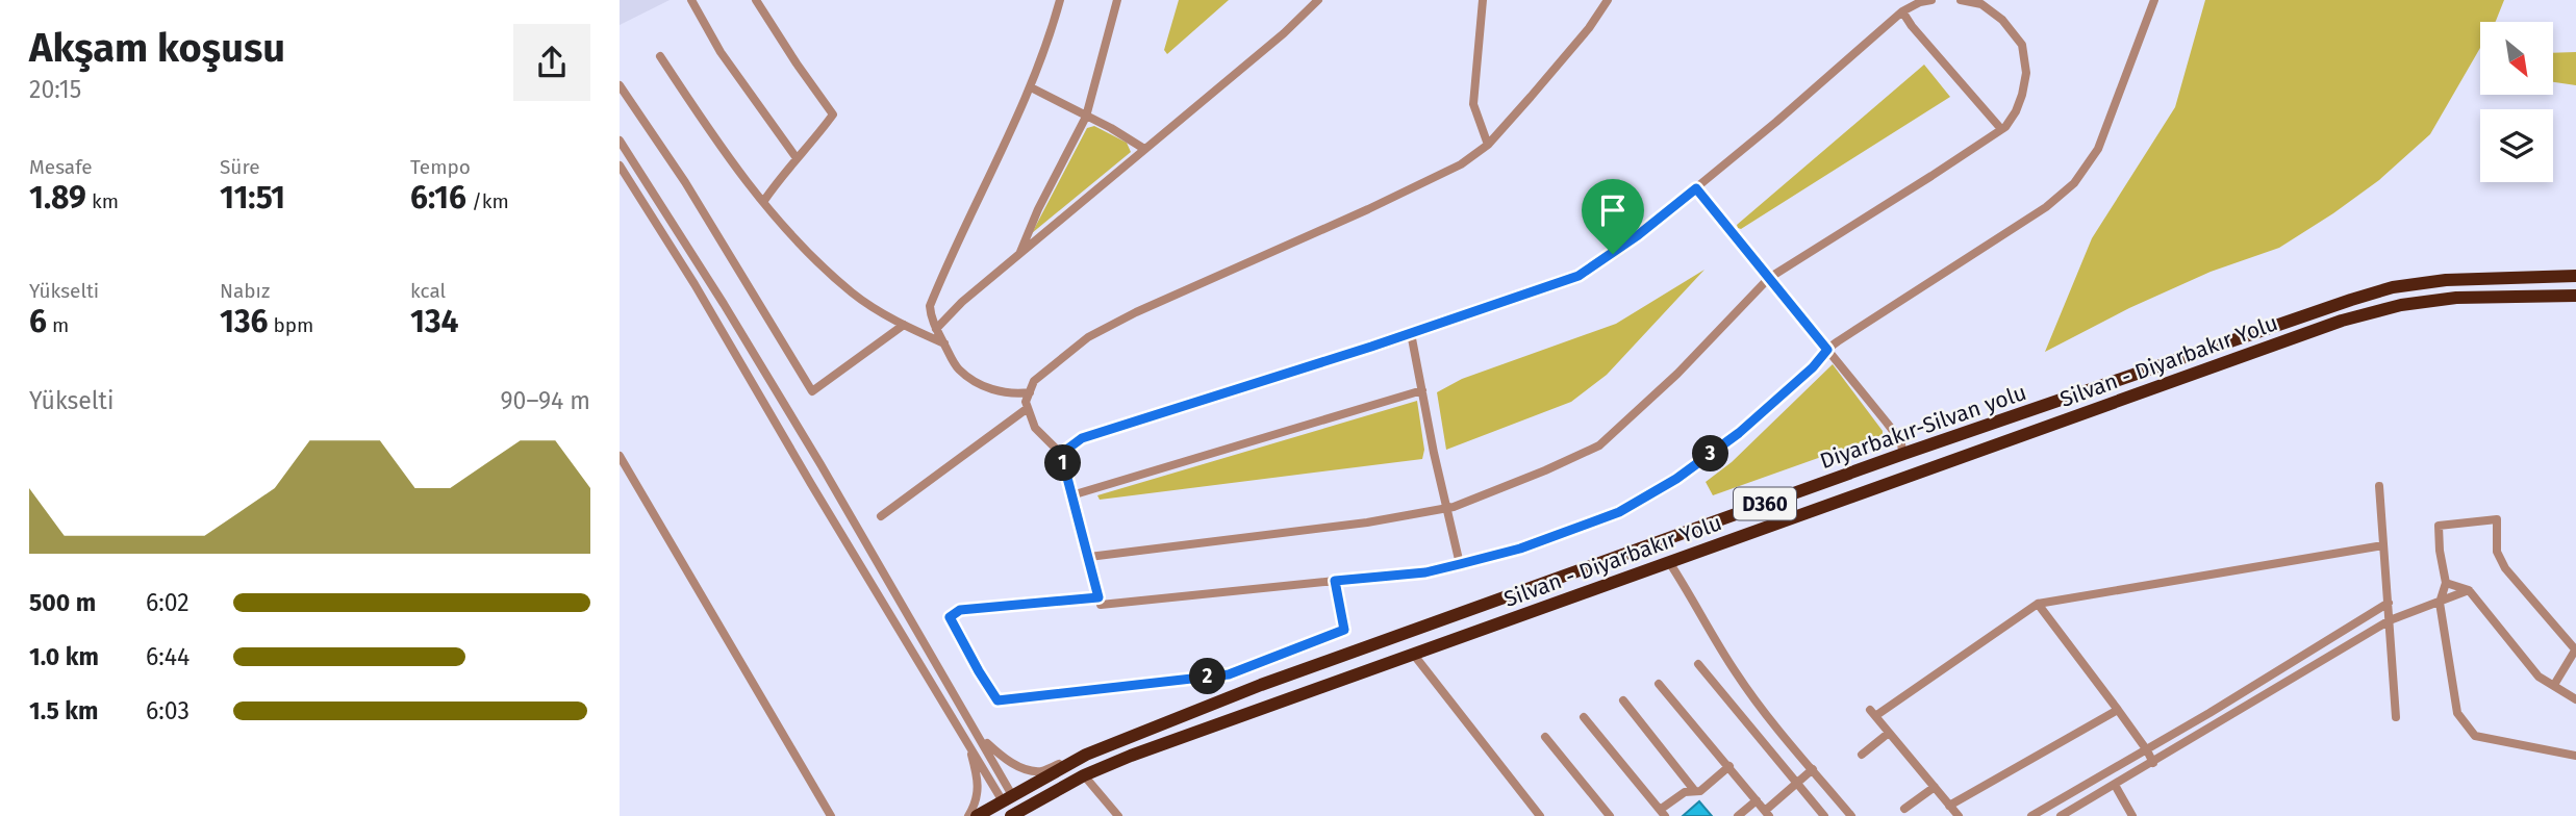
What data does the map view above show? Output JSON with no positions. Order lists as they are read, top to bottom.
{
  "streets": {
    "highway": ["Silvan - Diyarbakır Yolu", "Diyarbakır-Silvan yolu", "D360"]
  },
  "north": "bottom right",
  "page": {
    "heading": ["Akşam koşusu", "20:15"],
    "stats": [
      ["Mesafe", "1.89 km"],
      ["Süre", "11:51"],
      ["Tempo", "6:16 /km"],
      ["Yükselti", "6 m"],
      ["Nabız", "136 bpm"],
      ["kcal", "134"]
    ],
    "chart": ["Yükselti", "90–94 m"],
    "pins": ["3", "1", "2"],
    "list": [
      {
        "name": "500 m",
        "note": "6:02"
      },
      {
        "name": "1.0 km",
        "note": "6:44"
      },
      {
        "name": "1.5 km",
        "note": "6:03"
      }
    ]
  }
}
